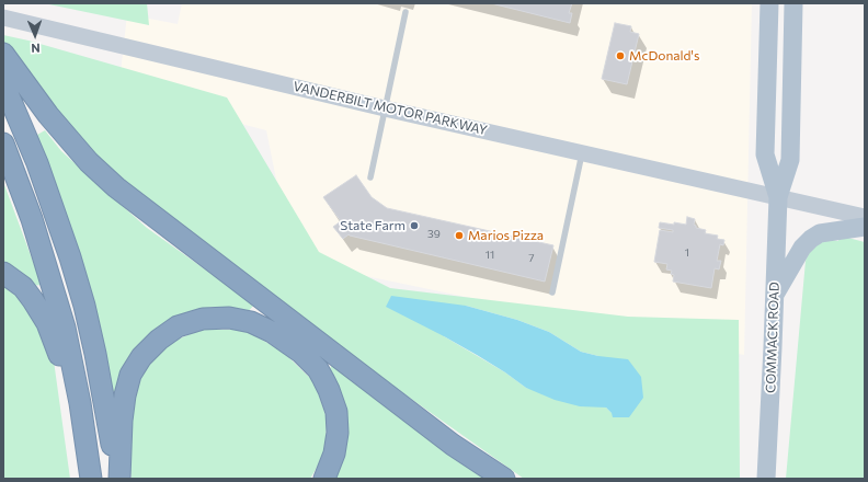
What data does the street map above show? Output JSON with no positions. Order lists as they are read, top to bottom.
{
  "streets": {
    "main road": ["VANDERBILT MOTOR PARKWAY", "COMMACK ROAD"]
  },
  "crossings": [
    ["VANDERBILT MOTOR PARKWAY", "COMMACK ROAD"]
  ],
  "places": ["McDonald's", "State Farm", "Marios Pizza"],
  "house_numbers": [
    "39",
    "1",
    "11",
    "7"
  ],
  "north": "bottom"
}
